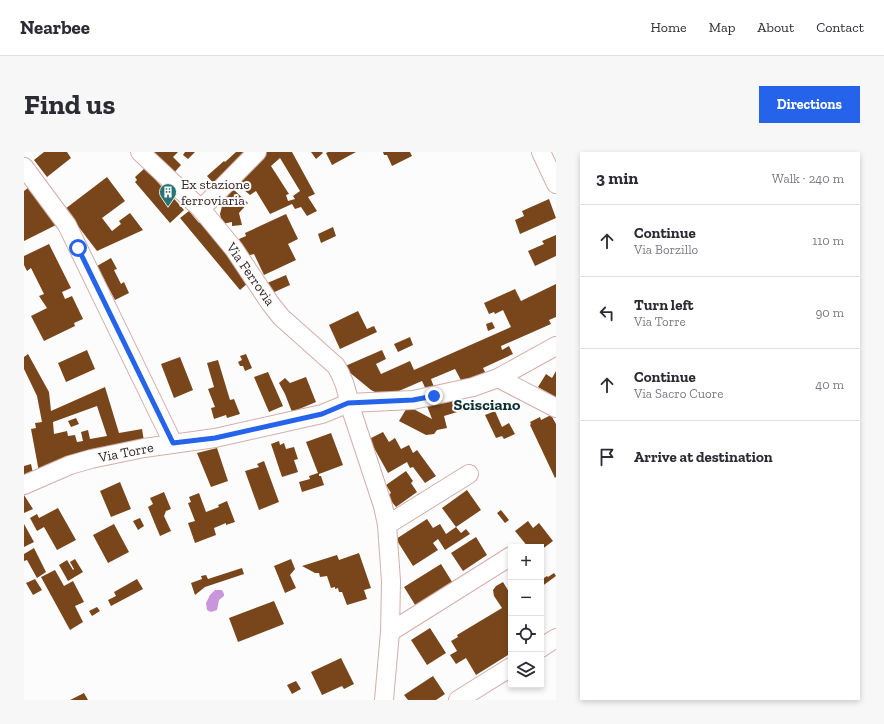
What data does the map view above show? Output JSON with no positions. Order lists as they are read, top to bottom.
{
  "streets": {
    "street": ["Via Ferrovia", "Via Torre"]
  },
  "crossings": [
    ["Via Ferrovia", "Via Torre"]
  ],
  "districts": ["Scisciano"],
  "places": {
    "building": ["Ex stazione ferroviaria"]
  },
  "page": {
    "header": "Nearbee",
    "nav": [
      "Home",
      "Map",
      "About",
      "Contact"
    ],
    "buttons": "Directions",
    "title": "Find us",
    "heading": ["3 min", "Walk · 240 m"],
    "list": [
      ["Continue", "Via Borzillo", "110 m"],
      ["Turn left", "Via Torre", "90 m"],
      ["Continue", "Via Sacro Cuore", "40 m"],
      "Arrive at destination"
    ],
    "map_buttons": ["+", "−"]
  }
}
